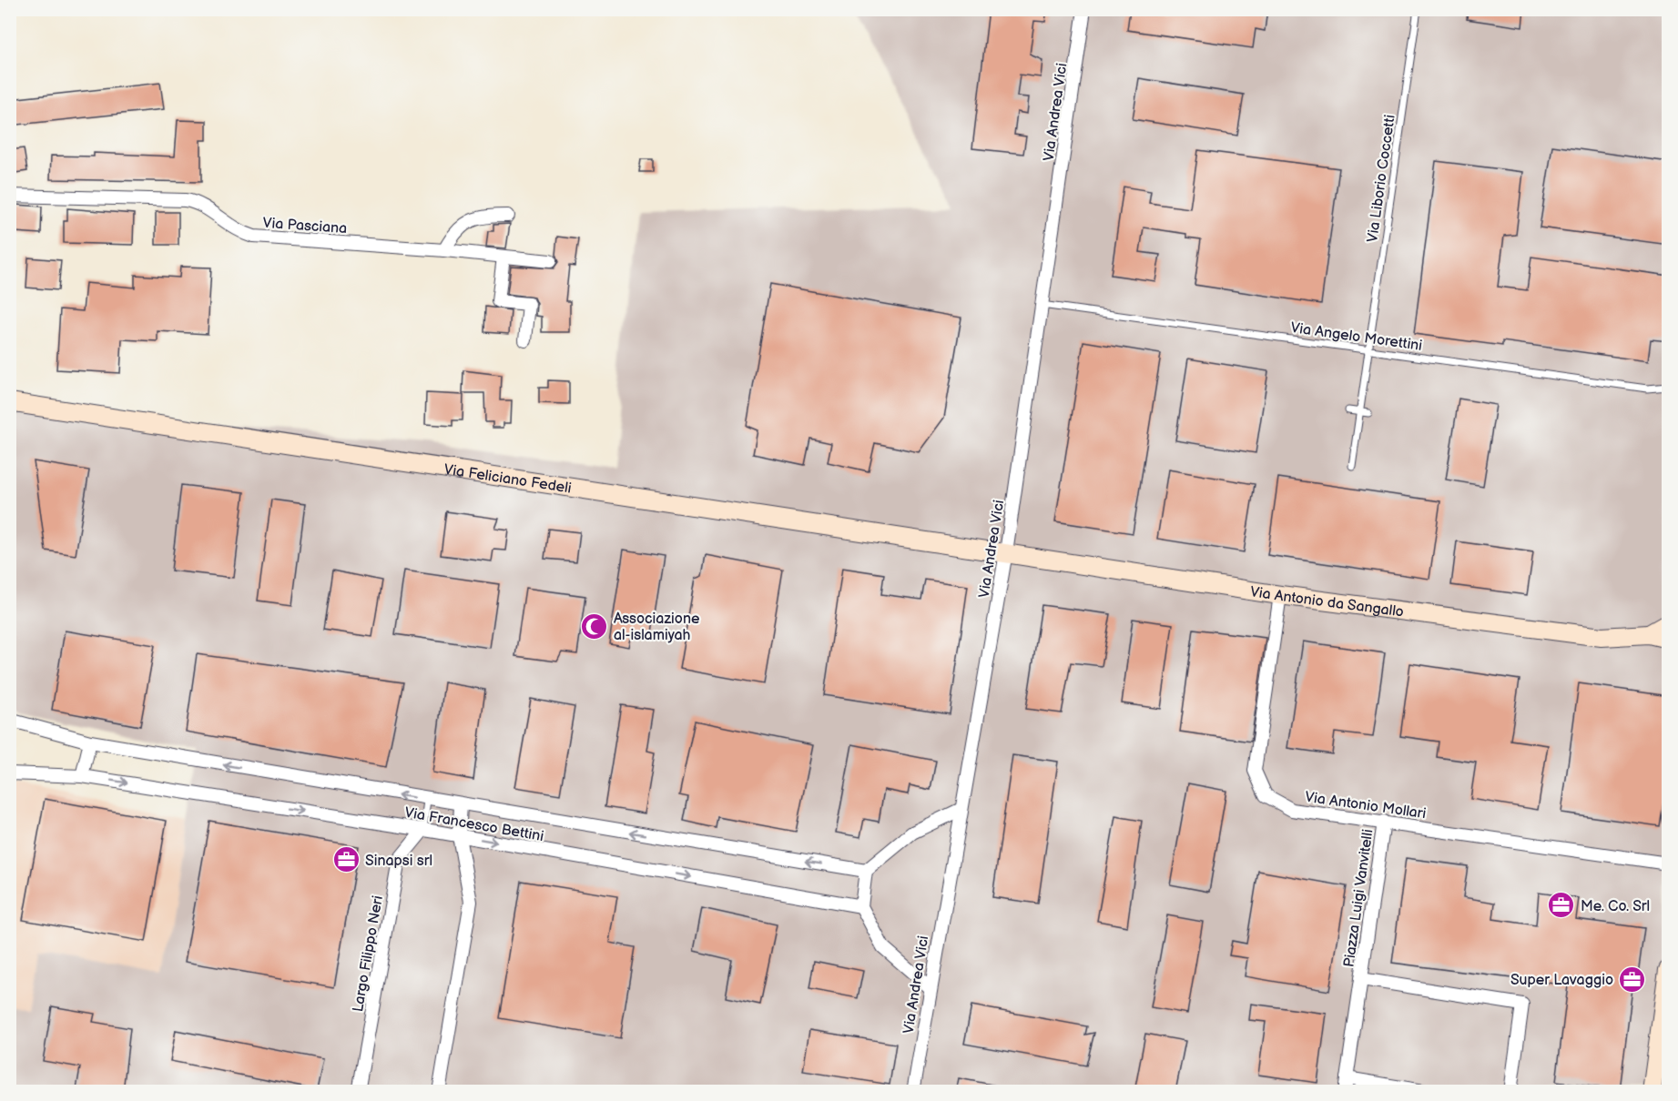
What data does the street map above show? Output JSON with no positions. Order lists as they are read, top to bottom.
{
  "streets": {
    "street": [
      "Via Andrea Vici",
      "Via Pasciana",
      "Via Feliciano Fedeli",
      "Via Antonio da Sangallo",
      "Via Antonio Mollari",
      "Via Francesco Bettini",
      "Piazza Luigi Vanvitelli",
      "Largo Filippo Neri"
    ],
    "lane": ["Via Liborio Coccetti", "Via Angelo Morettini"]
  },
  "crossings": [
    ["Via Andrea Vici", "Via Angelo Morettini"],
    ["Via Andrea Vici", "Via Feliciano Fedeli"],
    ["Via Andrea Vici", "Via Antonio da Sangallo"],
    ["Via Liborio Coccetti", "Via Angelo Morettini"],
    ["Via Feliciano Fedeli", "Via Antonio da Sangallo"],
    ["Via Antonio da Sangallo", "Via Antonio Mollari"],
    ["Via Antonio Mollari", "Piazza Luigi Vanvitelli"],
    ["Via Francesco Bettini", "Largo Filippo Neri"]
  ],
  "places": {
    "mosque": ["Associazione al-islamiyah"],
    "office": ["Sinapsi srl", "Me. Co. Srl", "Super Lavaggio"]
  }
}
